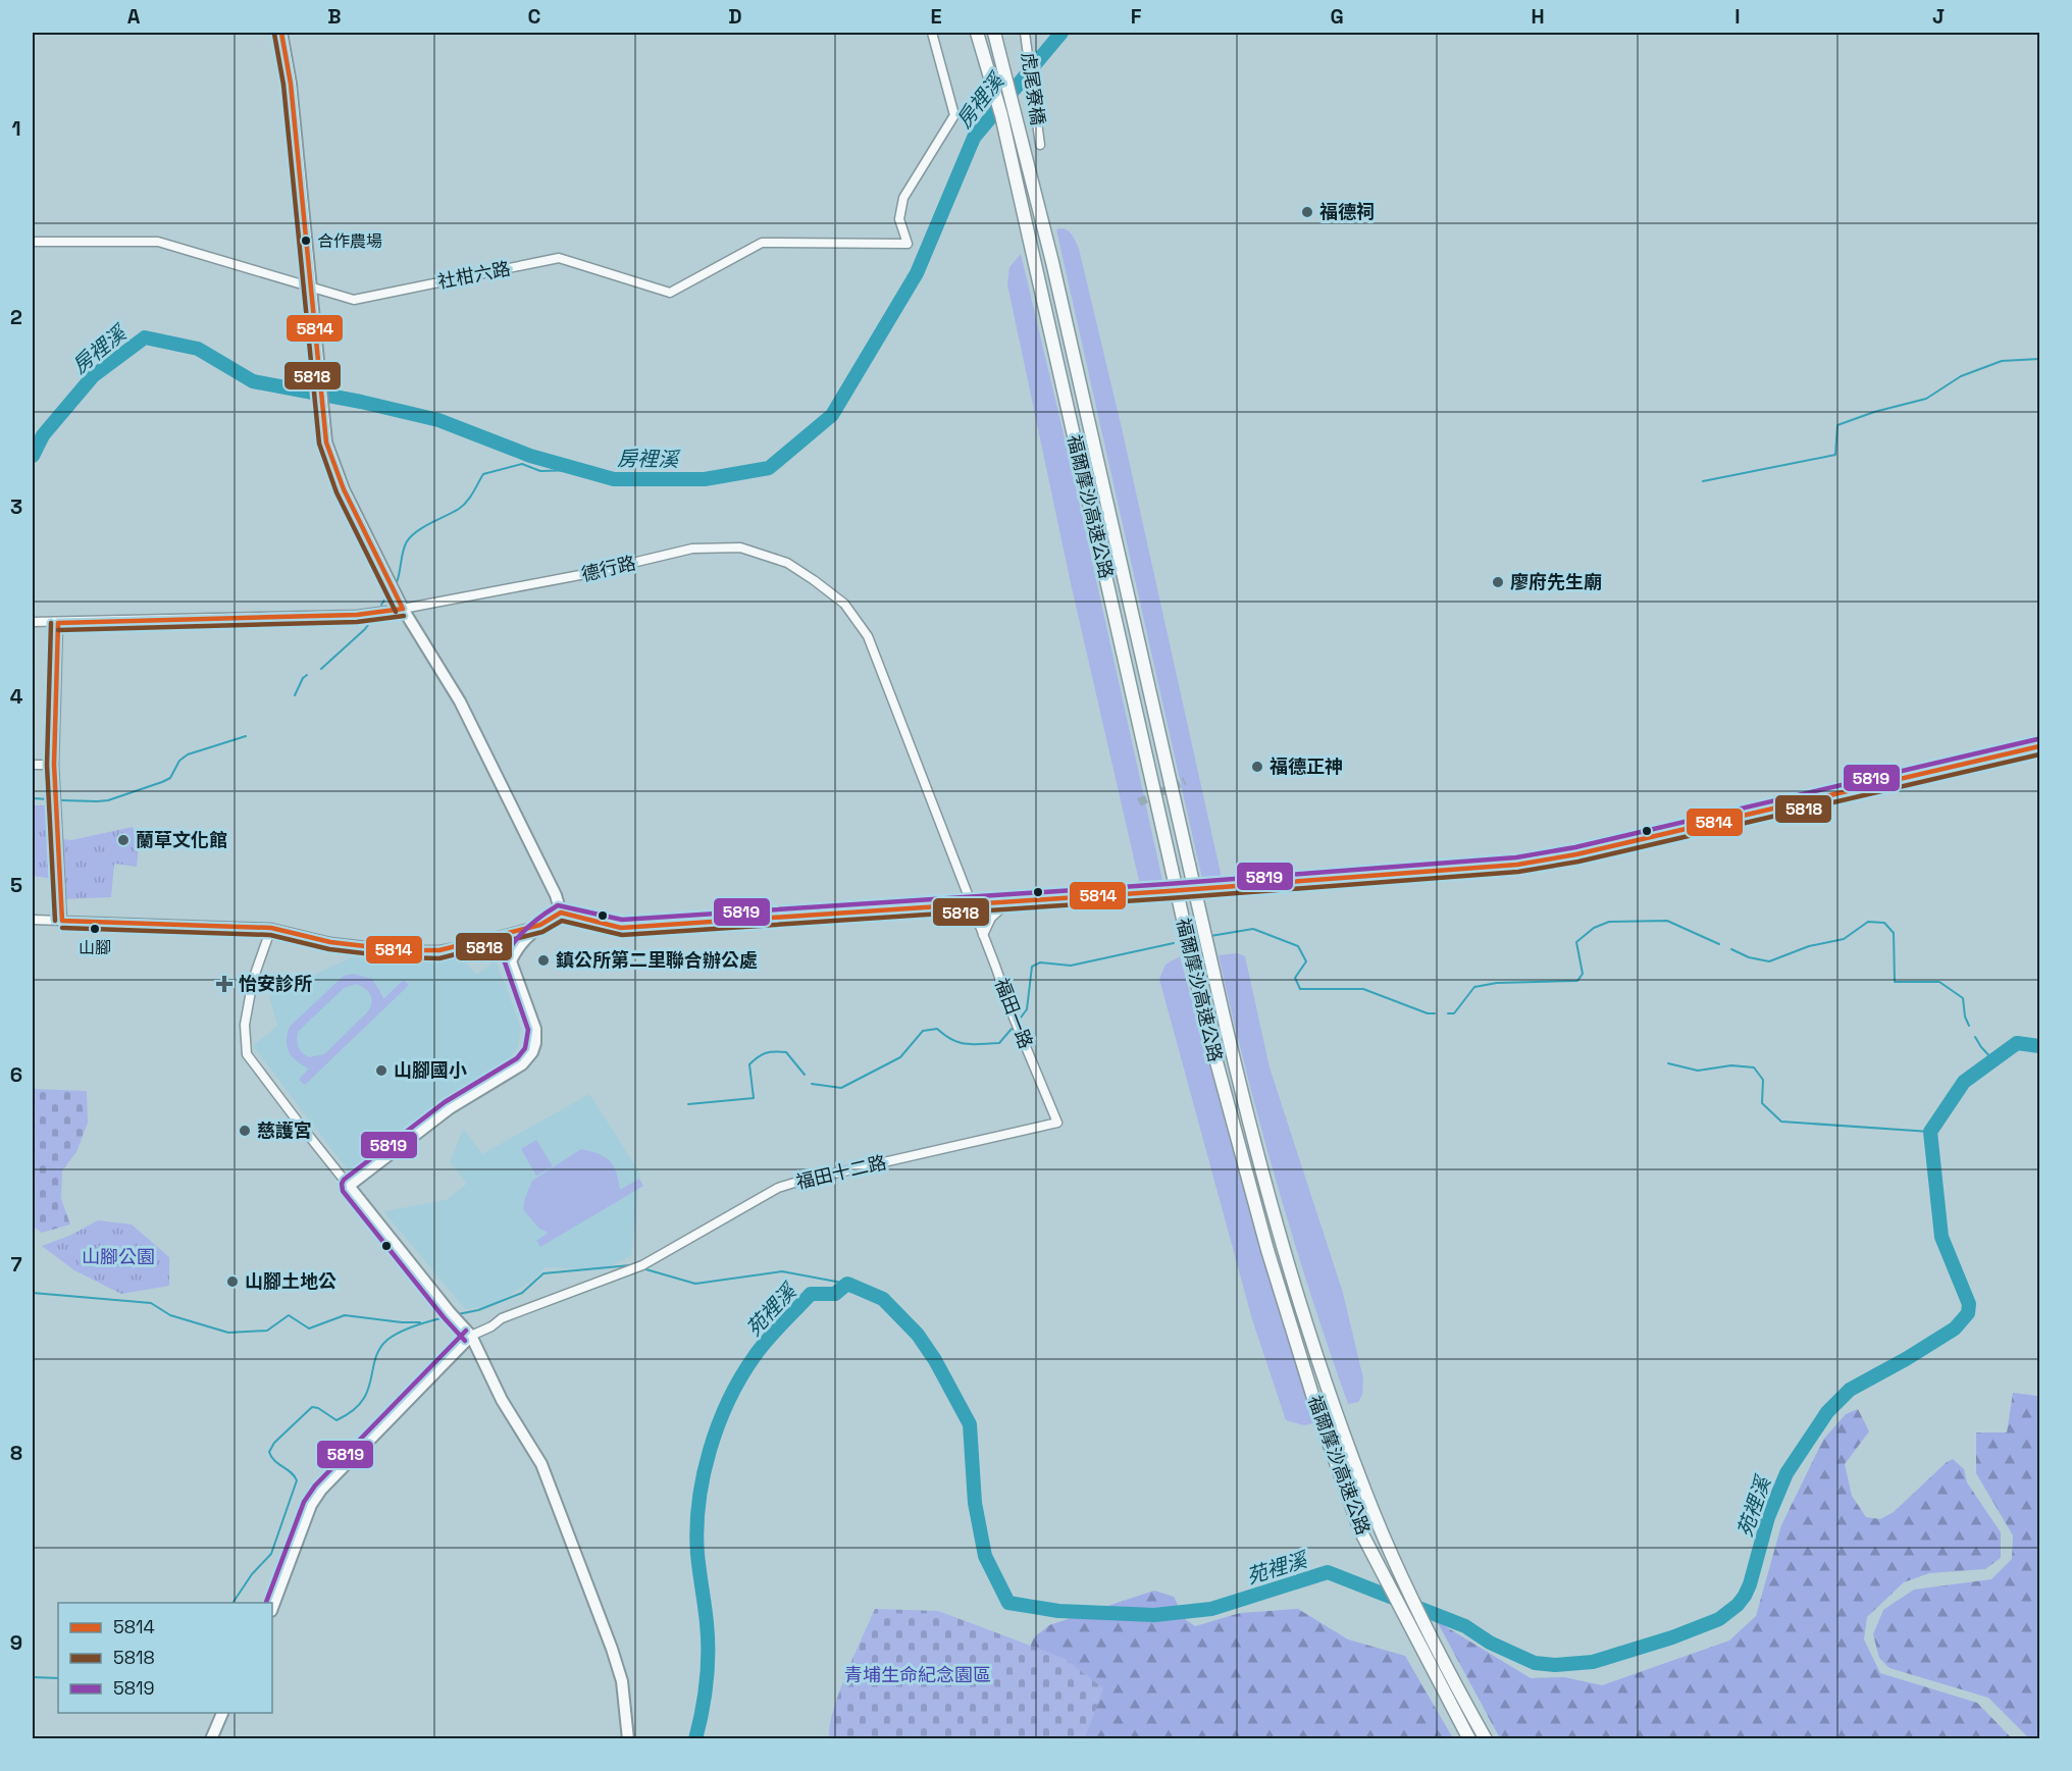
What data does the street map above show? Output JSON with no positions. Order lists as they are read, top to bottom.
{
  "streets": {
    "highway": ["福爾摩沙高速公路"],
    "street": [
      "虎尾寮橋",
      "社柑六路",
      "德行路",
      "福田一路",
      "福田十二路"
    ]
  },
  "crossings": [
    ["德行路", "福田一路"],
    ["福田一路", "福田十二路"]
  ],
  "water": ["房裡溪", "苑裡溪"],
  "parks": ["山腳公園", "青埔生命紀念園區"],
  "places": {
    "other": [
      "福德祠",
      "合作農場",
      "廖府先生廟",
      "福德正神",
      "蘭草文化館",
      "山腳",
      "鎮公所第二里聯合辦公處",
      "山腳國小",
      "慈護宮",
      "山腳土地公"
    ],
    "health": ["怡安診所"]
  },
  "lines": ["transit line 5814", "transit line 5818", "transit line 5819"],
  "legend": ["5814", "5818", "5819"],
  "grid": {
    "columns": [
      "A",
      "B",
      "C",
      "D",
      "E",
      "F",
      "G",
      "H",
      "I",
      "J"
    ],
    "rows": [
      "1",
      "2",
      "3",
      "4",
      "5",
      "6",
      "7",
      "8",
      "9"
    ]
  }
}
